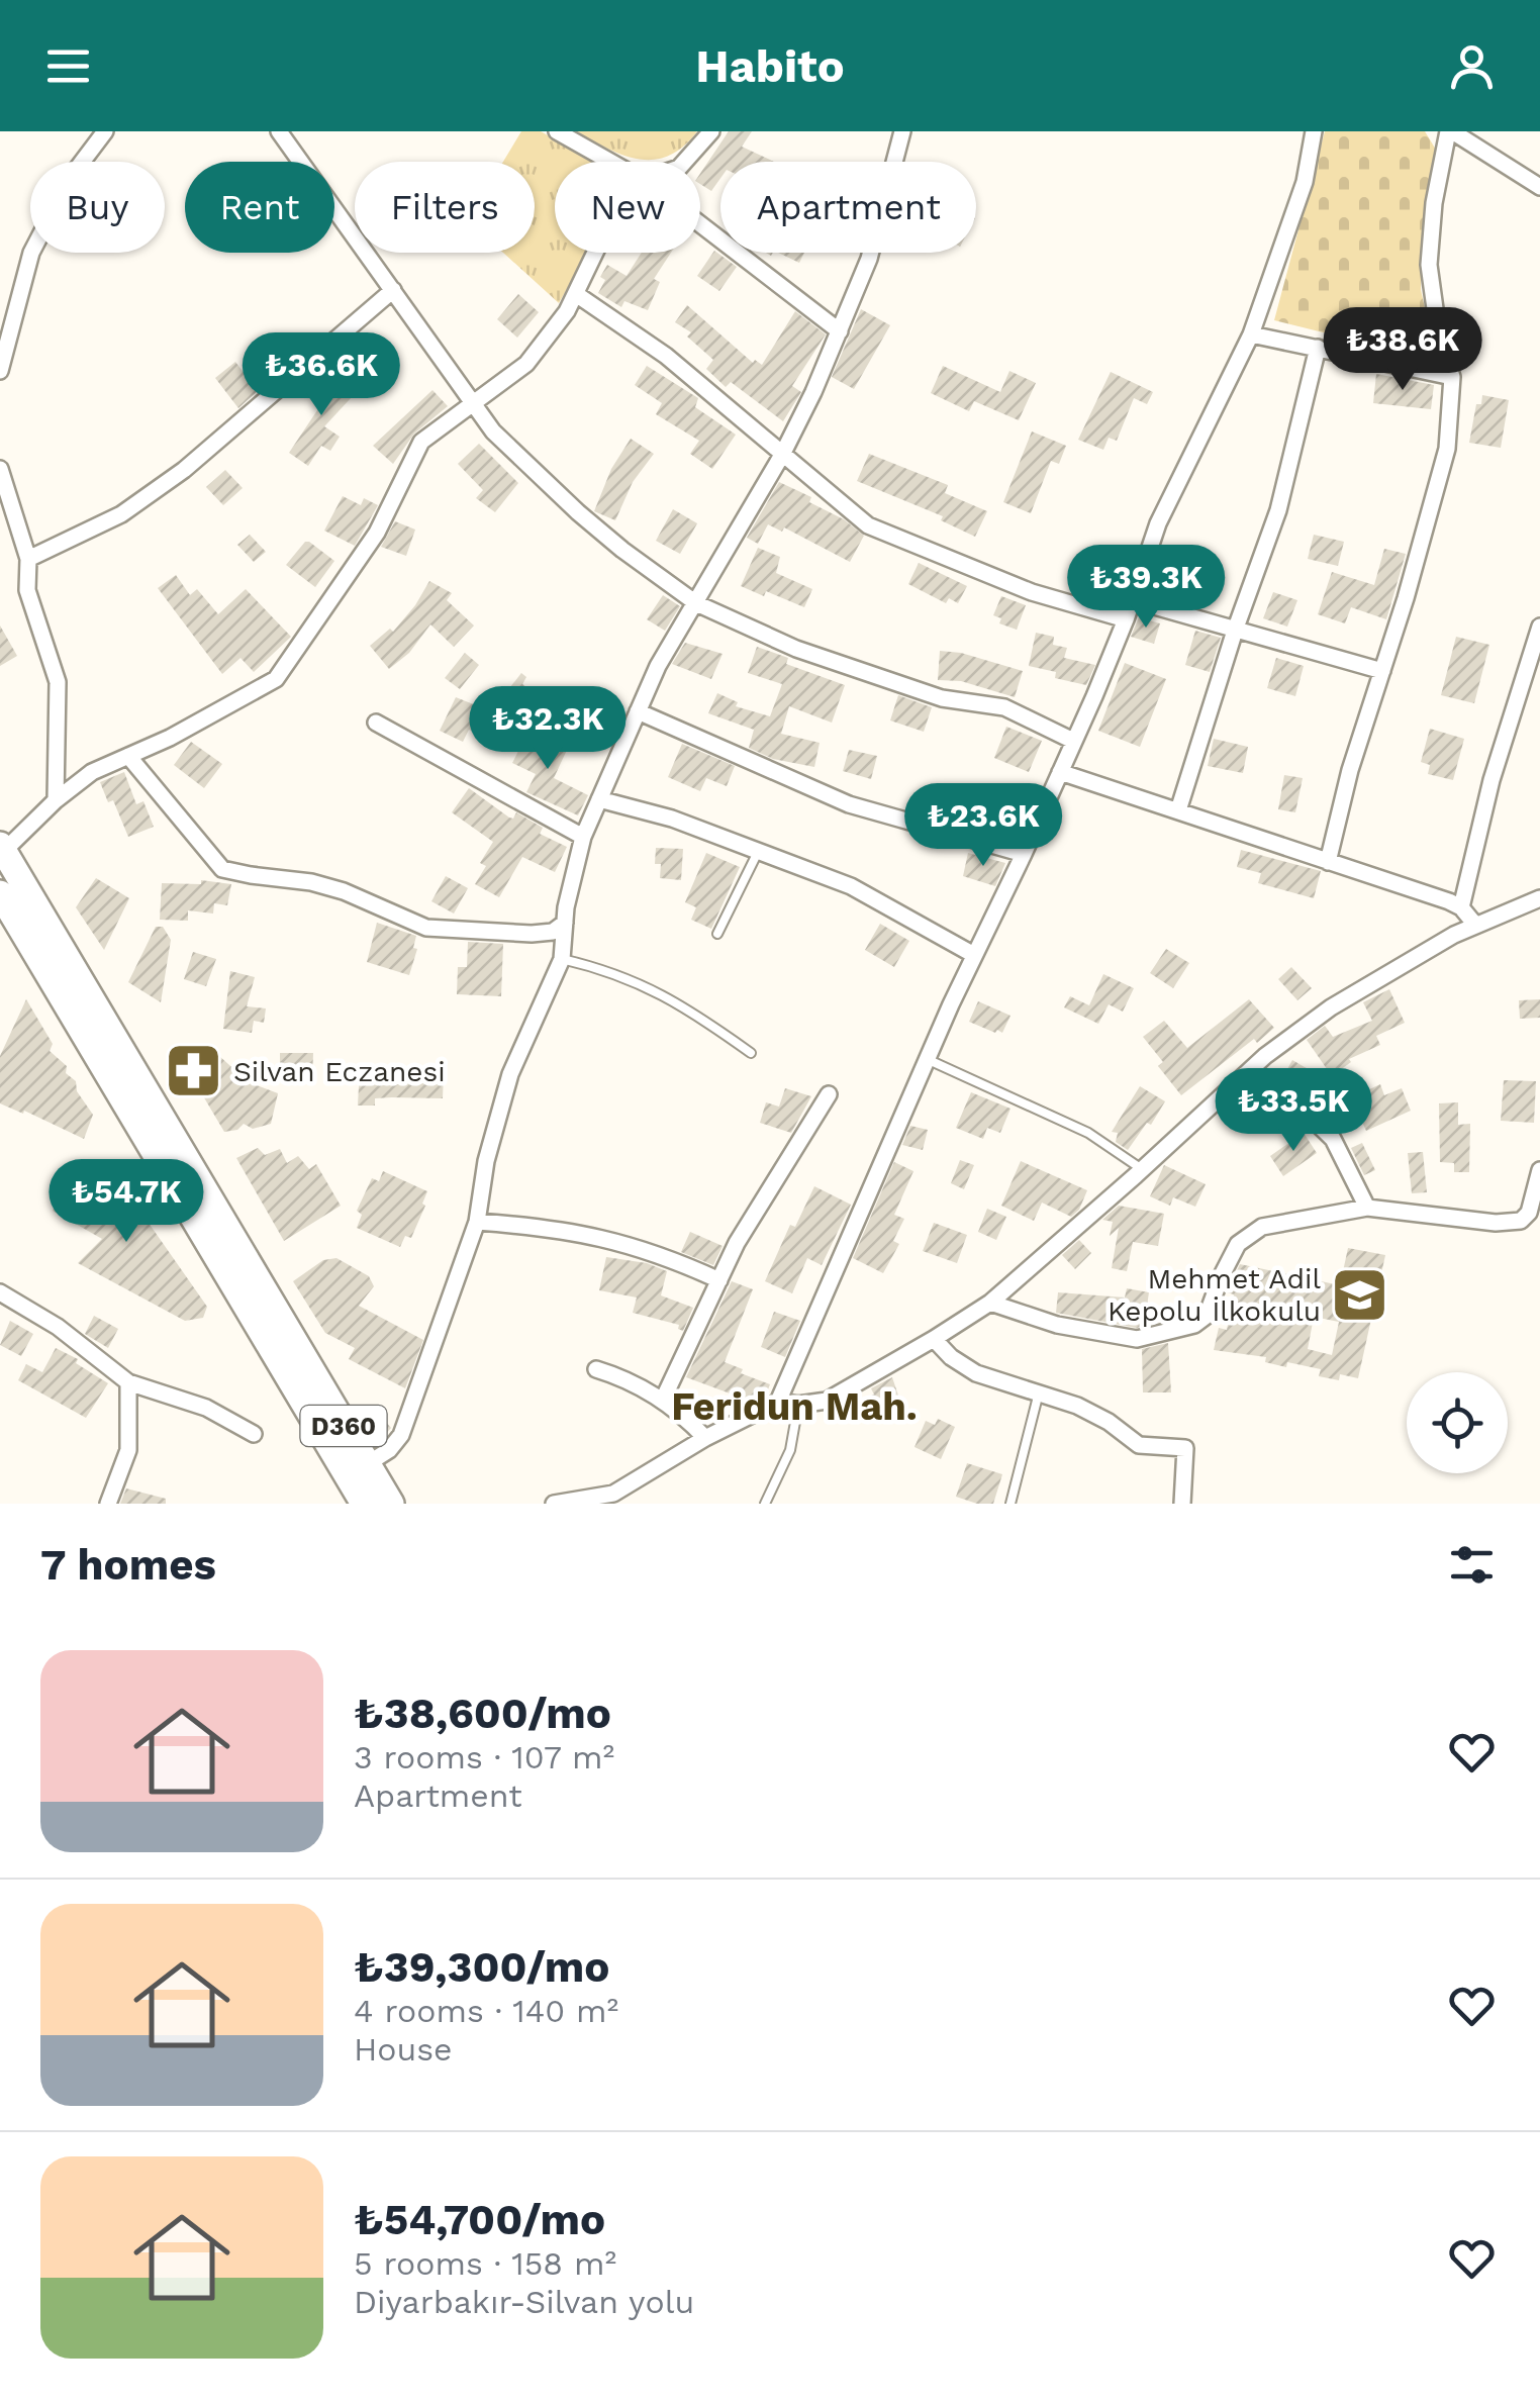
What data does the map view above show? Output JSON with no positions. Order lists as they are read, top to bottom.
{
  "streets": {
    "highway": ["D360"]
  },
  "districts": ["Feridun Mah."],
  "places": {
    "pharmacy": ["Silvan Eczanesi"],
    "school or university": ["Mehmet Adil Kepolu İlkokulu"]
  },
  "page": {
    "header": "Habito",
    "chip": [
      "Buy",
      "Rent",
      "Filters",
      "New",
      "Apartment"
    ],
    "price": [
      "₺38.6K",
      "₺36.6K",
      "₺39.3K",
      "₺32.3K",
      "₺23.6K",
      "₺33.5K",
      "₺54.7K"
    ],
    "heading": "7 homes",
    "list": [
      {
        "name": "₺38,600/mo",
        "note": "3 rooms · 107 m² · Apartment"
      },
      {
        "name": "₺39,300/mo",
        "note": "4 rooms · 140 m² · House"
      },
      {
        "name": "₺54,700/mo",
        "note": "5 rooms · 158 m² · Diyarbakır-Silvan yolu"
      }
    ]
  }
}
